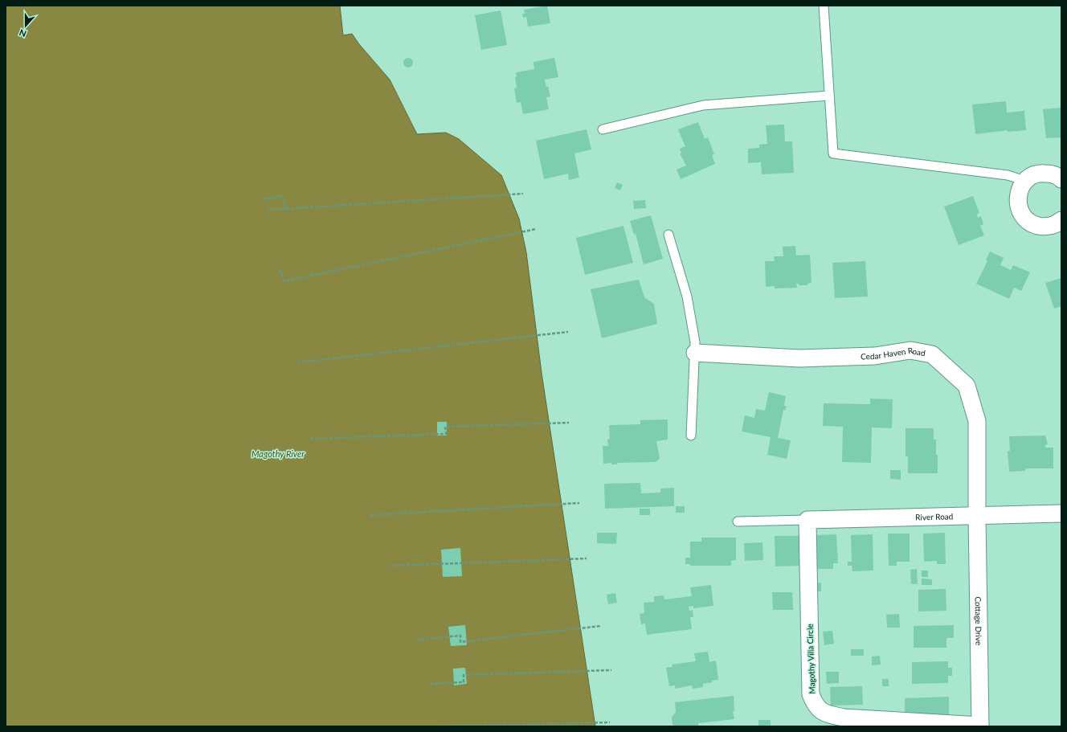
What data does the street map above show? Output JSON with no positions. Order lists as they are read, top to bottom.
{
  "streets": {
    "street": [
      "Cedar Haven Road",
      "River Road",
      "Cottage Drive",
      "Magothy Villa Circle"
    ]
  },
  "crossings": [
    ["Cedar Haven Road", "River Road"],
    ["Cedar Haven Road", "Cottage Drive"],
    ["River Road", "Cottage Drive"],
    ["River Road", "Magothy Villa Circle"],
    ["Cottage Drive", "Magothy Villa Circle"]
  ],
  "water": ["Magothy River"],
  "north": "bottom"
}
